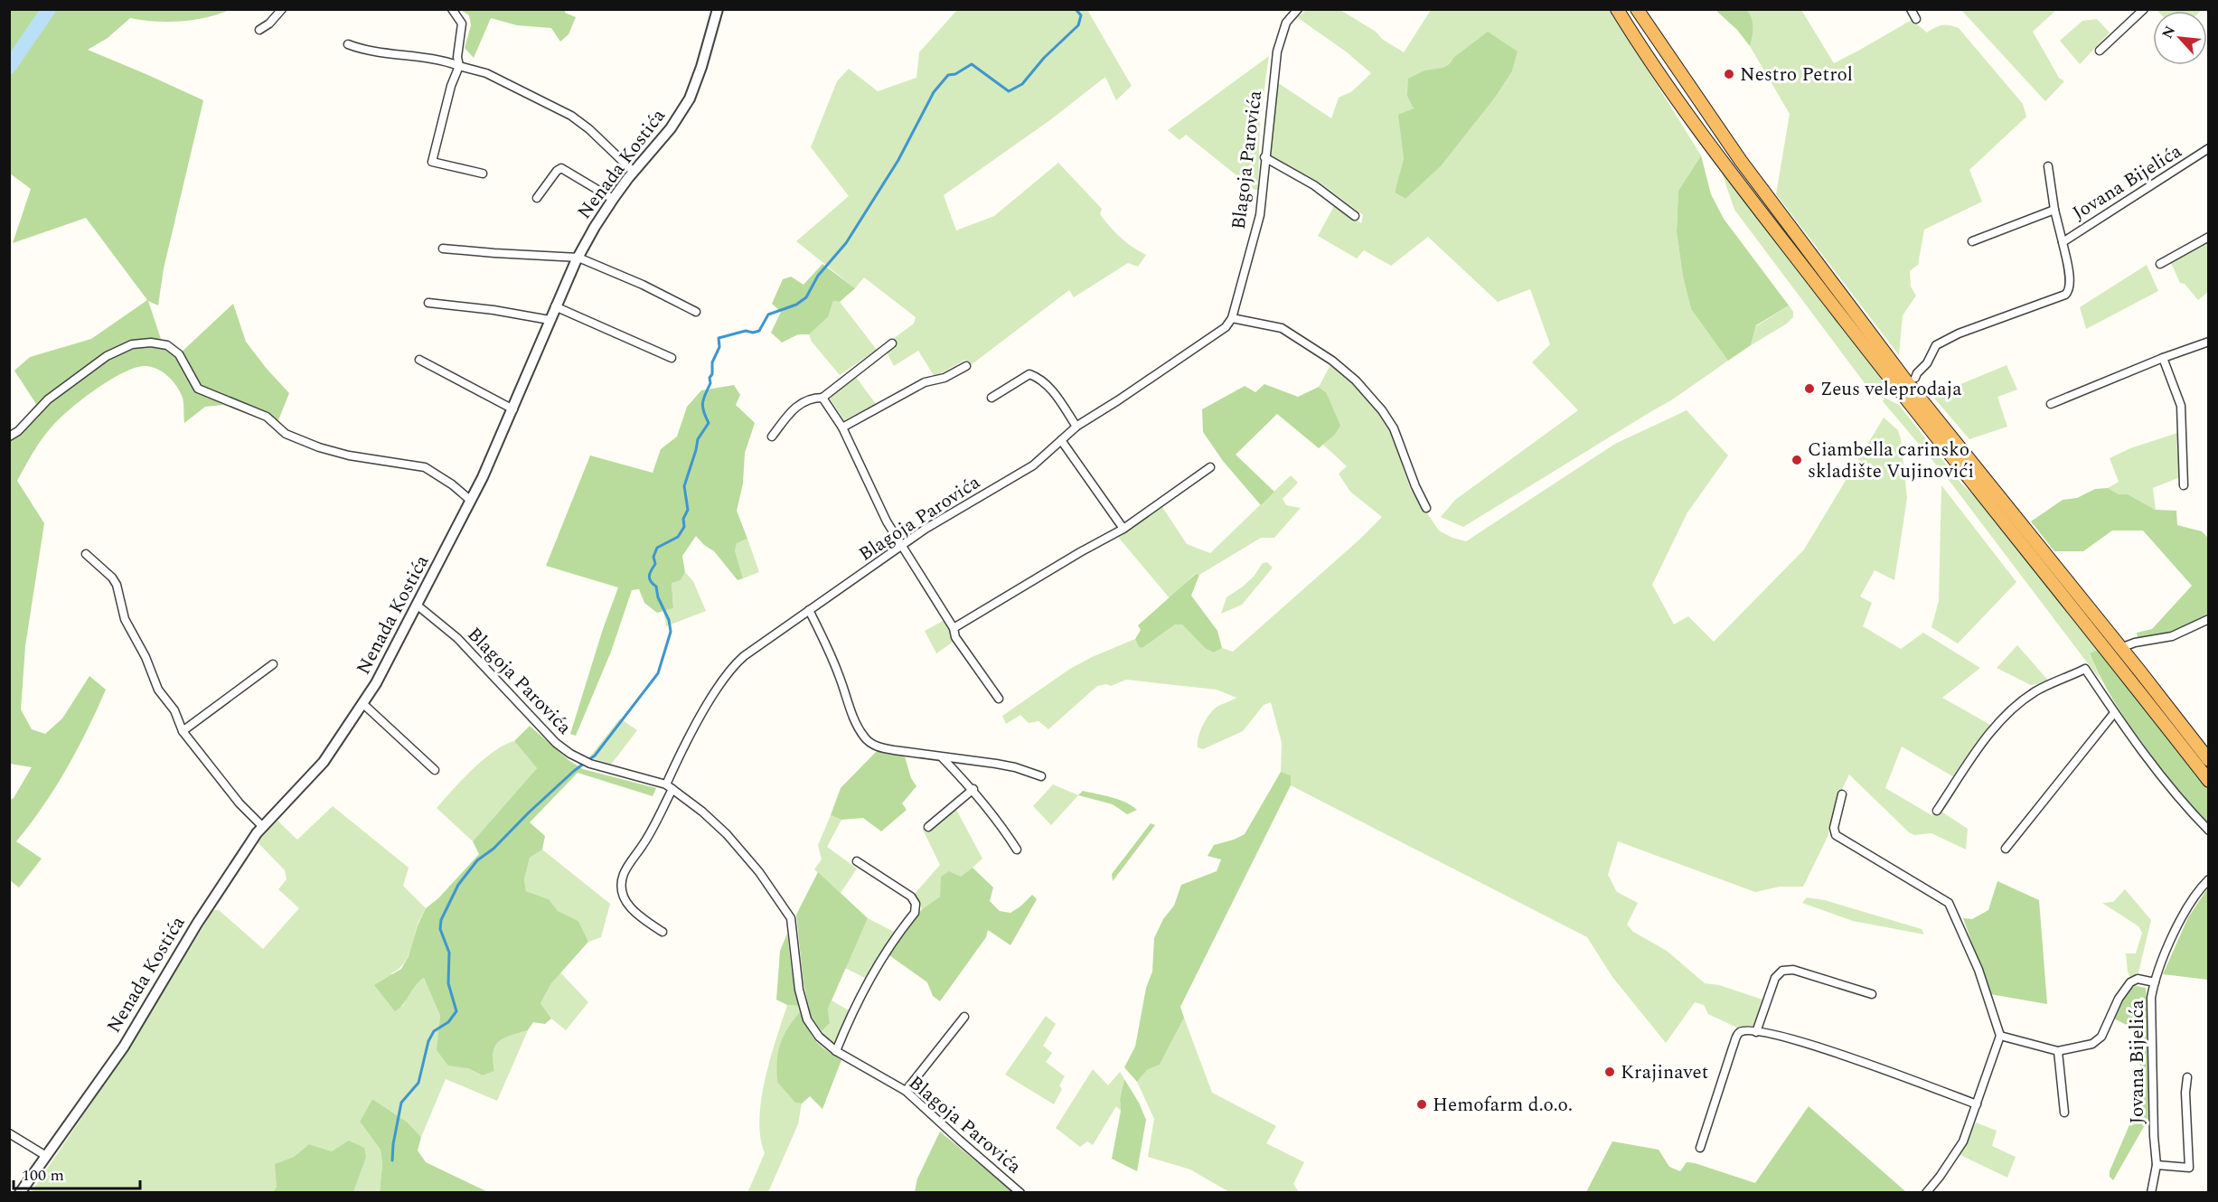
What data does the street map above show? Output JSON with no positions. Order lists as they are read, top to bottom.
{
  "streets": {
    "street": ["Blagoja Parovića", "Nenada Kostića", "Jovana Bijelića"]
  },
  "crossings": [
    ["Blagoja Parovića", "Nenada Kostića"]
  ],
  "places": [
    "Nestro Petrol",
    "Zeus veleprodaja",
    "Ciambella carinsko skladište Vujinovići",
    "Krajinavet",
    "Hemofarm d.o.o."
  ],
  "scale_bar": "100 m",
  "north": "top left"
}
